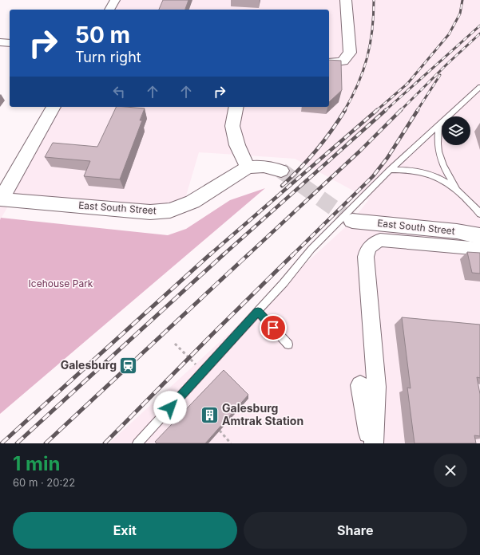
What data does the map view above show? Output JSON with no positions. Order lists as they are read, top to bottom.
{
  "streets": {
    "street": ["East South Street"]
  },
  "parks": ["Icehouse Park"],
  "places": {
    "station": ["Galesburg"],
    "building": ["Galesburg Amtrak Station"]
  },
  "page": {
    "turn": ["50 m", "Turn right"],
    "heading": ["1 min", "60 m · 20:22"],
    "buttons": ["Exit", "Share"]
  }
}
